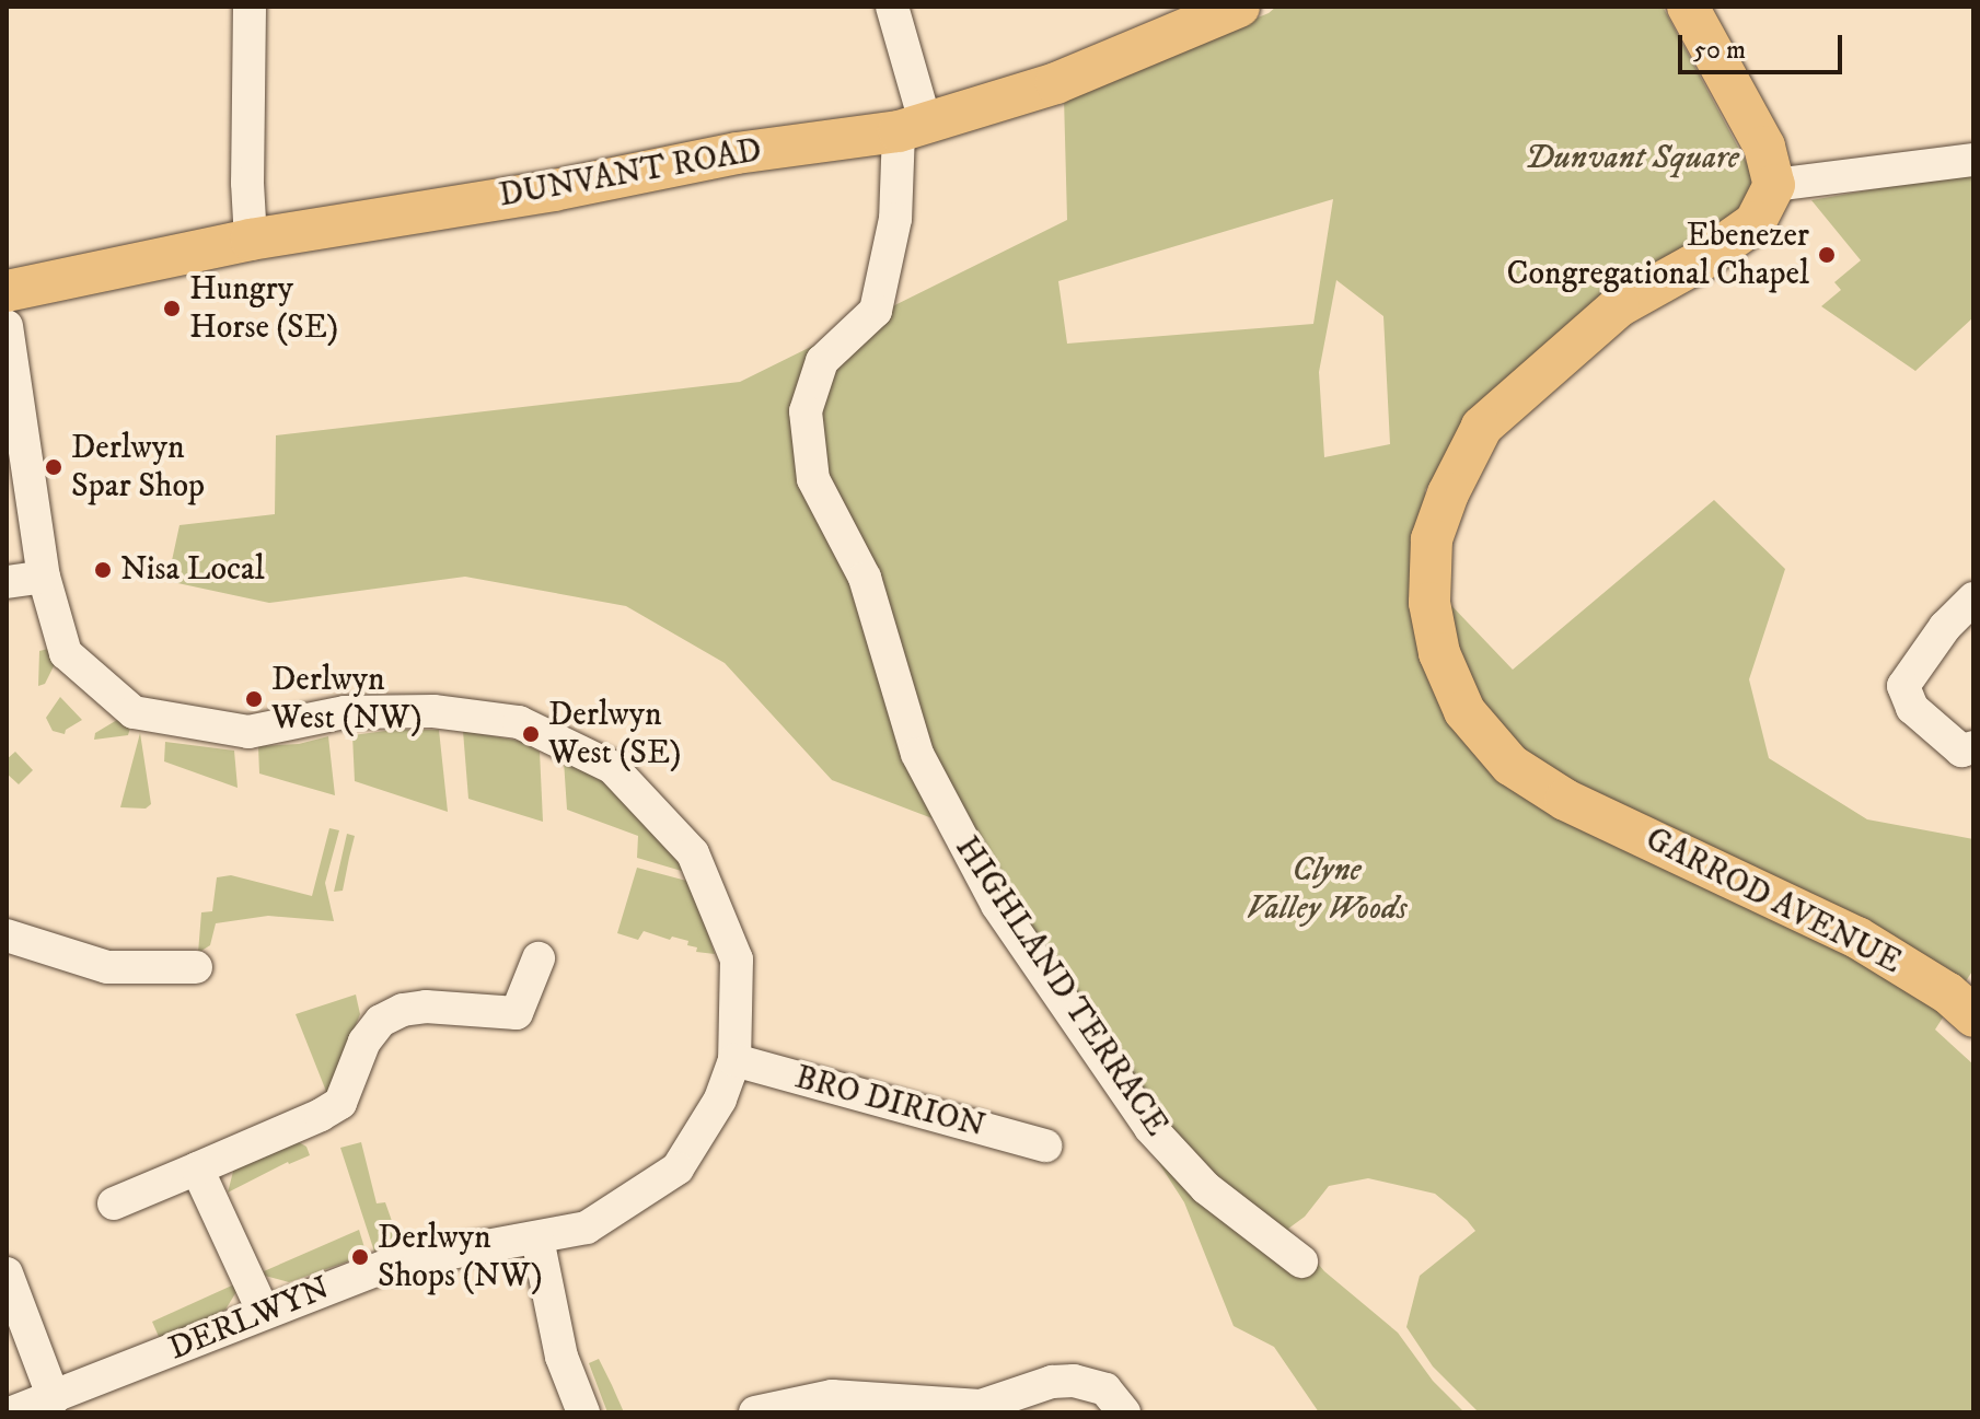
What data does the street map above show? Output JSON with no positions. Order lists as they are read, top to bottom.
{
  "streets": {
    "main road": ["DUNVANT ROAD", "GARROD AVENUE"],
    "street": ["HIGHLAND TERRACE", "BRO DIRION", "DERLWYN"]
  },
  "crossings": [
    ["DUNVANT ROAD", "HIGHLAND TERRACE"],
    ["BRO DIRION", "DERLWYN"]
  ],
  "parks": ["Dunvant Square", "Clyne Valley Woods"],
  "places": [
    "Ebenezer Congregational Chapel",
    "Hungry Horse (SE)",
    "Derlwyn Spar Shop",
    "Nisa Local",
    "Derlwyn West (NW)",
    "Derlwyn West (SE)",
    "Derlwyn Shops (NW)"
  ],
  "scale_bar": "50 m"
}
